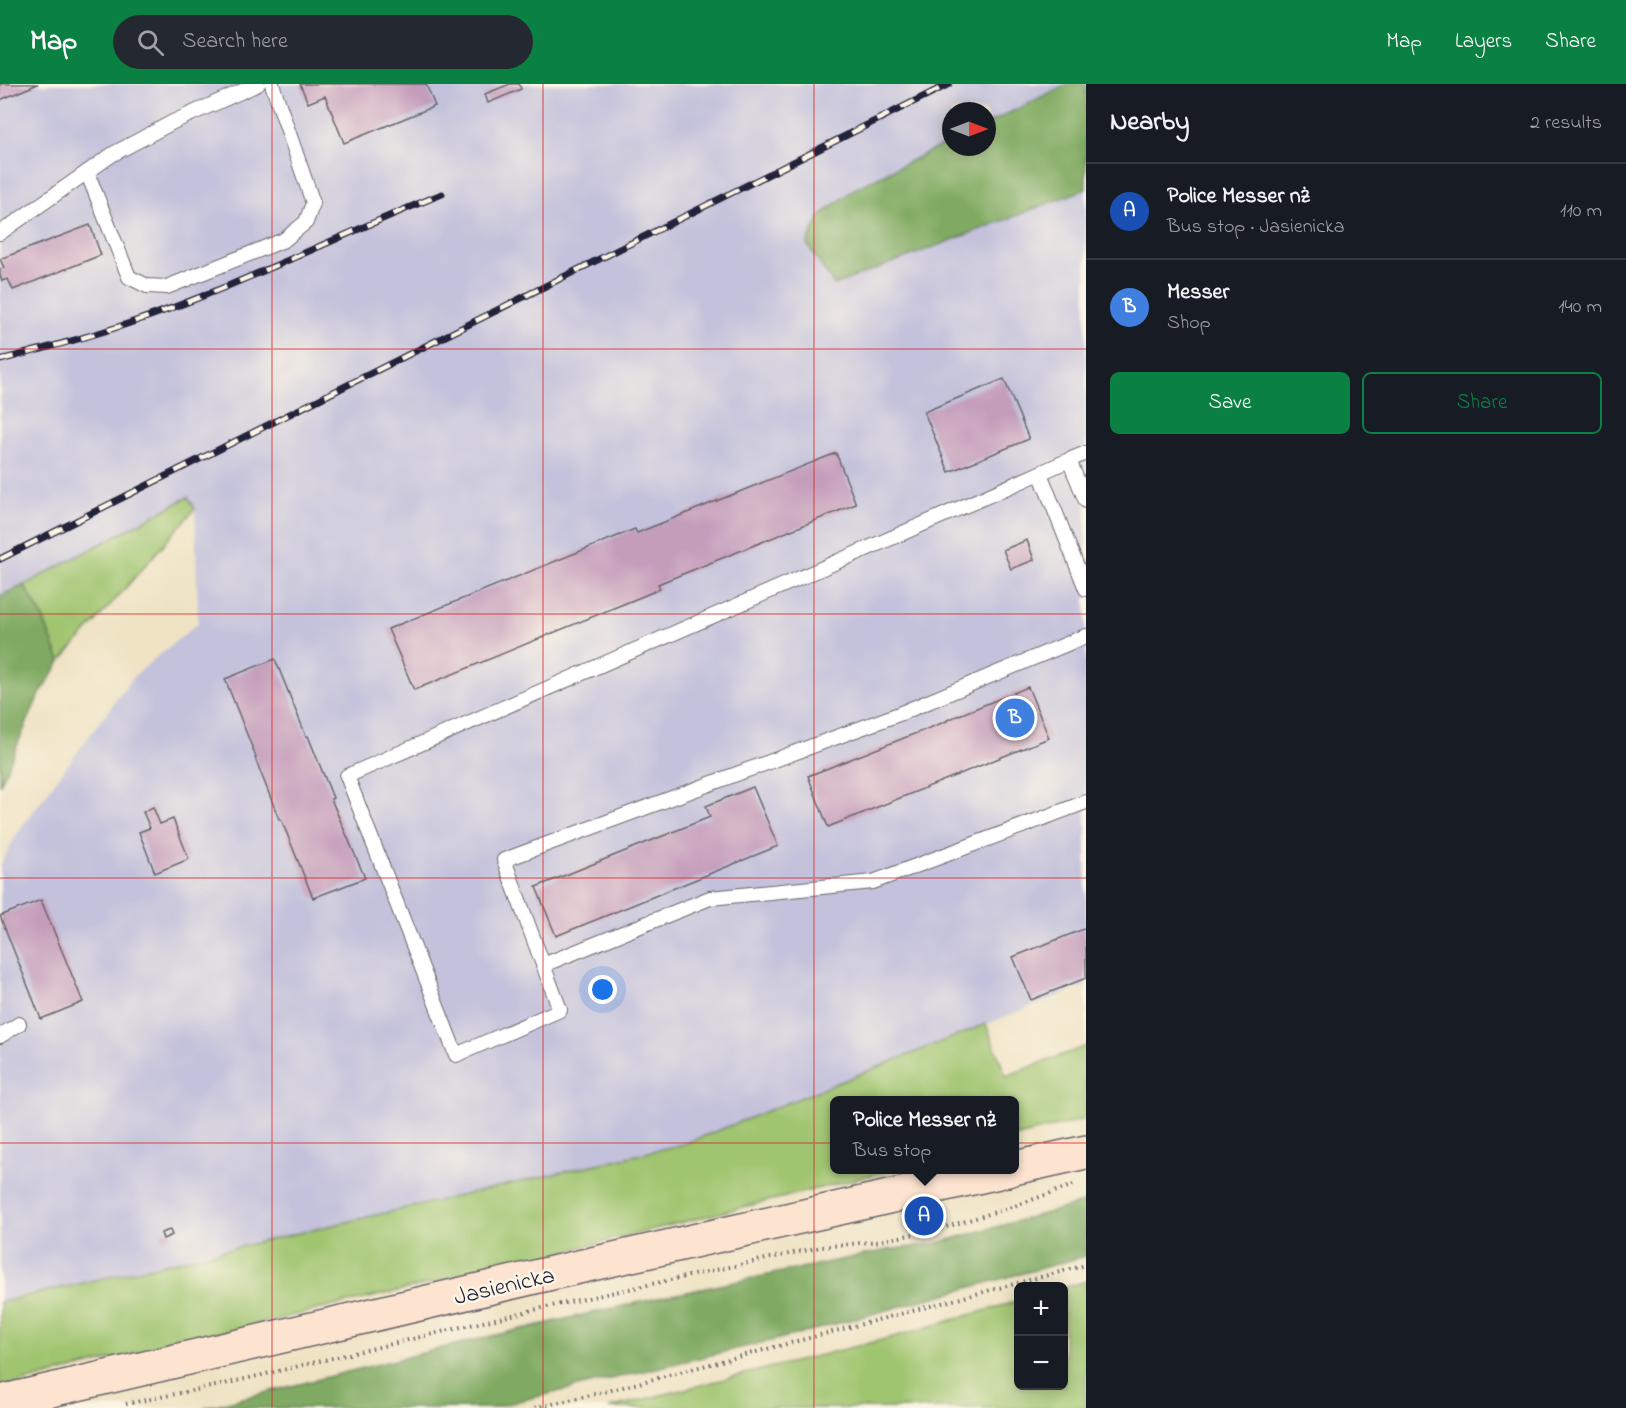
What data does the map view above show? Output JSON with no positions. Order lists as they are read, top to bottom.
{
  "streets": {
    "main road": ["Jasienicka"]
  },
  "north": "right",
  "page": {
    "header": "Map",
    "search": "Search here",
    "nav": ["Map", "Layers", "Share"],
    "heading": ["Nearby", "2 results"],
    "list": [
      {
        "mark": "A",
        "name": "Police Messer nż",
        "note": "Bus stop · Jasienicka",
        "value": "110 m"
      },
      {
        "mark": "B",
        "name": "Messer",
        "note": "Shop",
        "value": "140 m"
      }
    ],
    "buttons": ["Save", "Share"],
    "pins": ["B", "A"],
    "popup": ["Police Messer nż", "Bus stop"],
    "map_buttons": ["+", "−"]
  }
}
